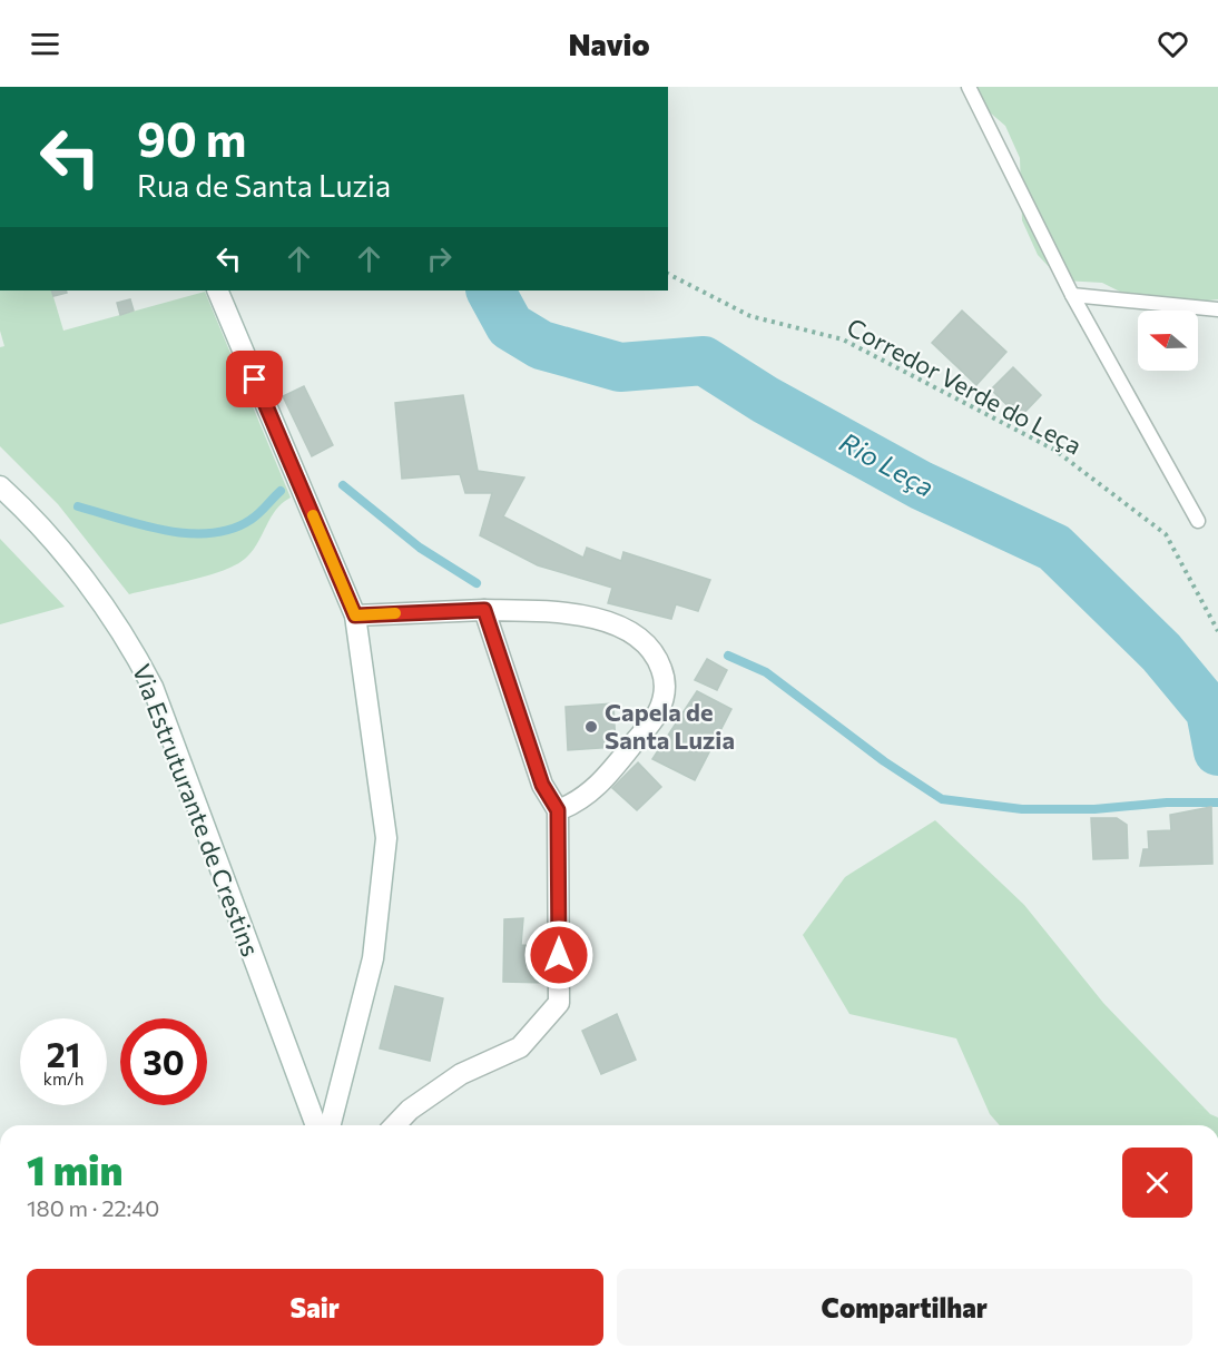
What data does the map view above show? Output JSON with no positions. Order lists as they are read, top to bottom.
{
  "streets": {
    "street": ["Via Estruturante de Crestins"],
    "path": ["Corredor Verde do Leça"]
  },
  "water": ["Rio Leça"],
  "places": ["Capela de Santa Luzia"],
  "north": "left",
  "page": {
    "header": "Navio",
    "turn": ["90 m", "Rua de Santa Luzia"],
    "speed": "21 km/h",
    "limit": "30",
    "heading": ["1 min", "180 m · 22:40"],
    "buttons": ["Sair", "Compartilhar"]
  }
}
